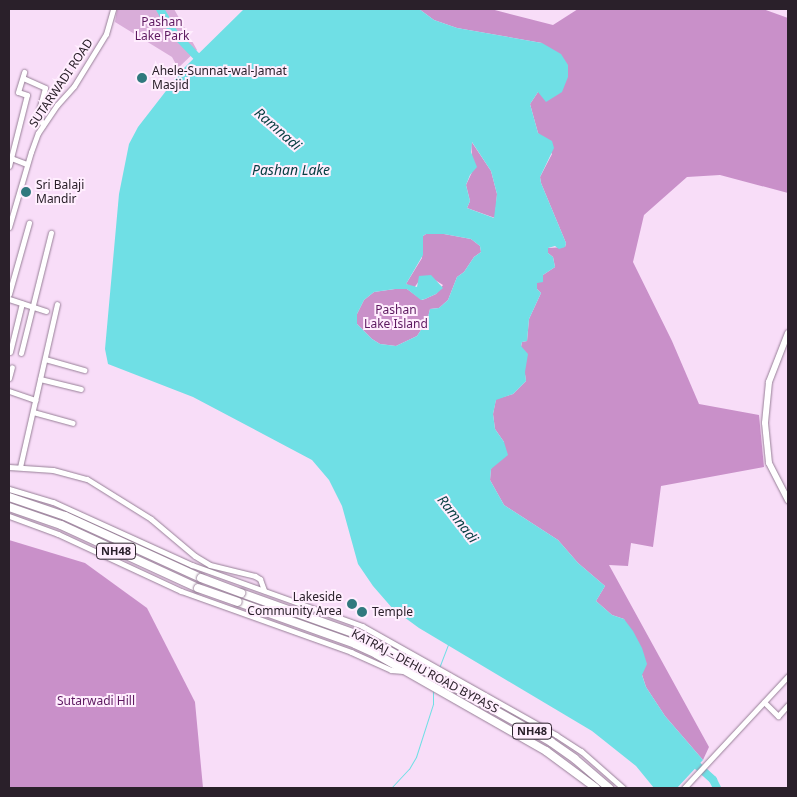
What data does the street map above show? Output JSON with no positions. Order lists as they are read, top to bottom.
{
  "streets": {
    "highway": ["NH48", "KATRAJ - DEHU ROAD BYPASS"],
    "street": ["SUTARWADI ROAD"]
  },
  "water": ["Ramnadi", "Pashan Lake"],
  "parks": ["Pashan Lake Park", "Pashan Lake Island", "Sutarwadi Hill"],
  "places": [
    "Ahele-Sunnat-wal-Jamat Masjid",
    "Sri Balaji Mandir",
    "Lakeside Community Area",
    "Temple"
  ]
}
